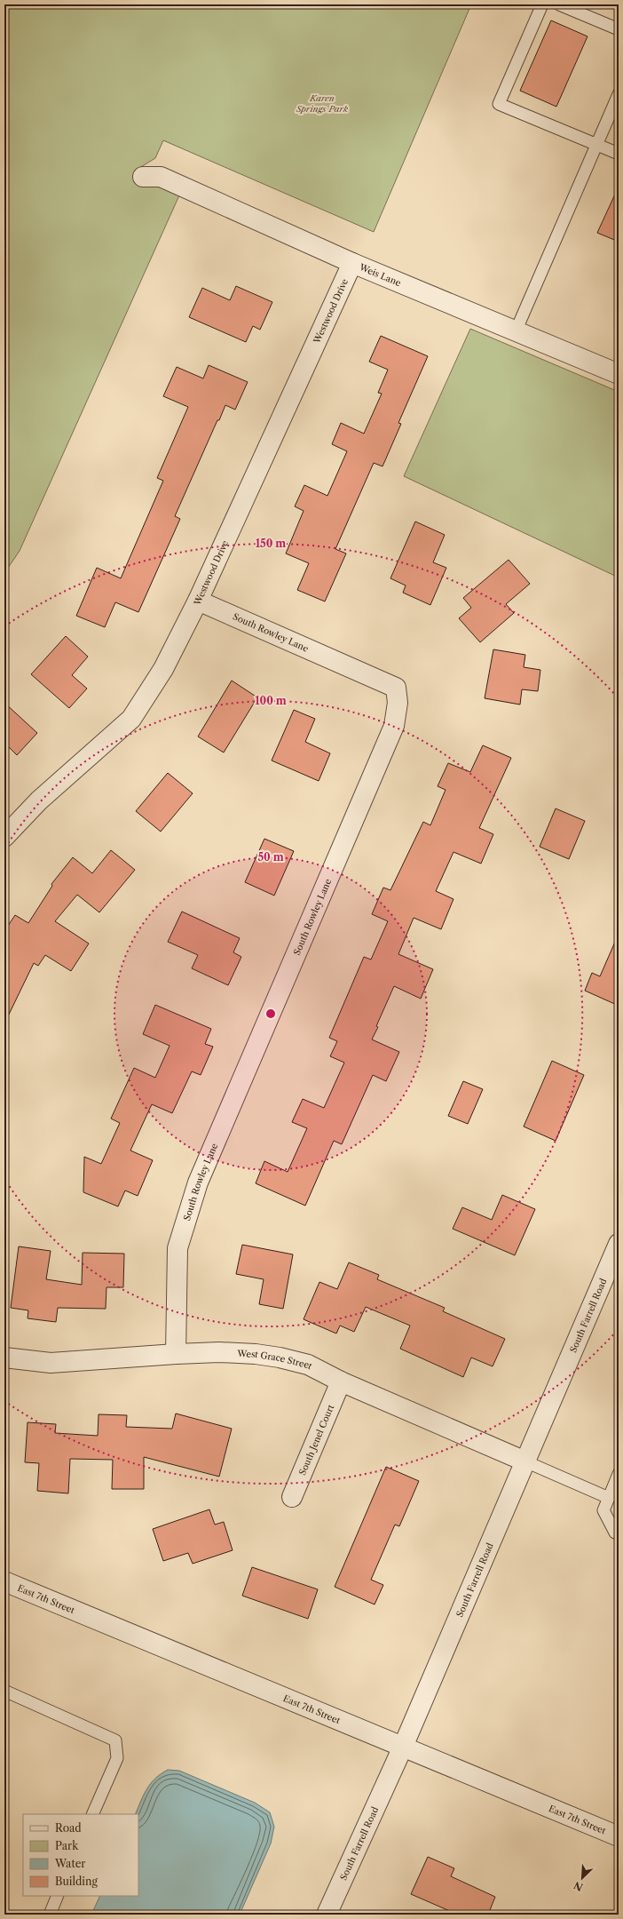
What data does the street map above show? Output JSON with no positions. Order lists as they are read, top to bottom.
{
  "streets": {
    "street": [
      "Weis Lane",
      "Westwood Drive",
      "South Rowley Lane",
      "South Farrell Road",
      "West Grace Street",
      "South Jenel Court",
      "East 7th Street"
    ]
  },
  "crossings": [
    ["Weis Lane", "Westwood Drive"],
    ["Westwood Drive", "South Rowley Lane"],
    ["South Rowley Lane", "West Grace Street"],
    ["South Farrell Road", "West Grace Street"],
    ["South Farrell Road", "East 7th Street"],
    ["West Grace Street", "South Jenel Court"]
  ],
  "parks": ["Karen Springs Park"],
  "legend": [
    "Road",
    "Park",
    "Water",
    "Building"
  ],
  "north": "bottom left",
  "rings": ["150 m", "100 m", "50 m"]
}
